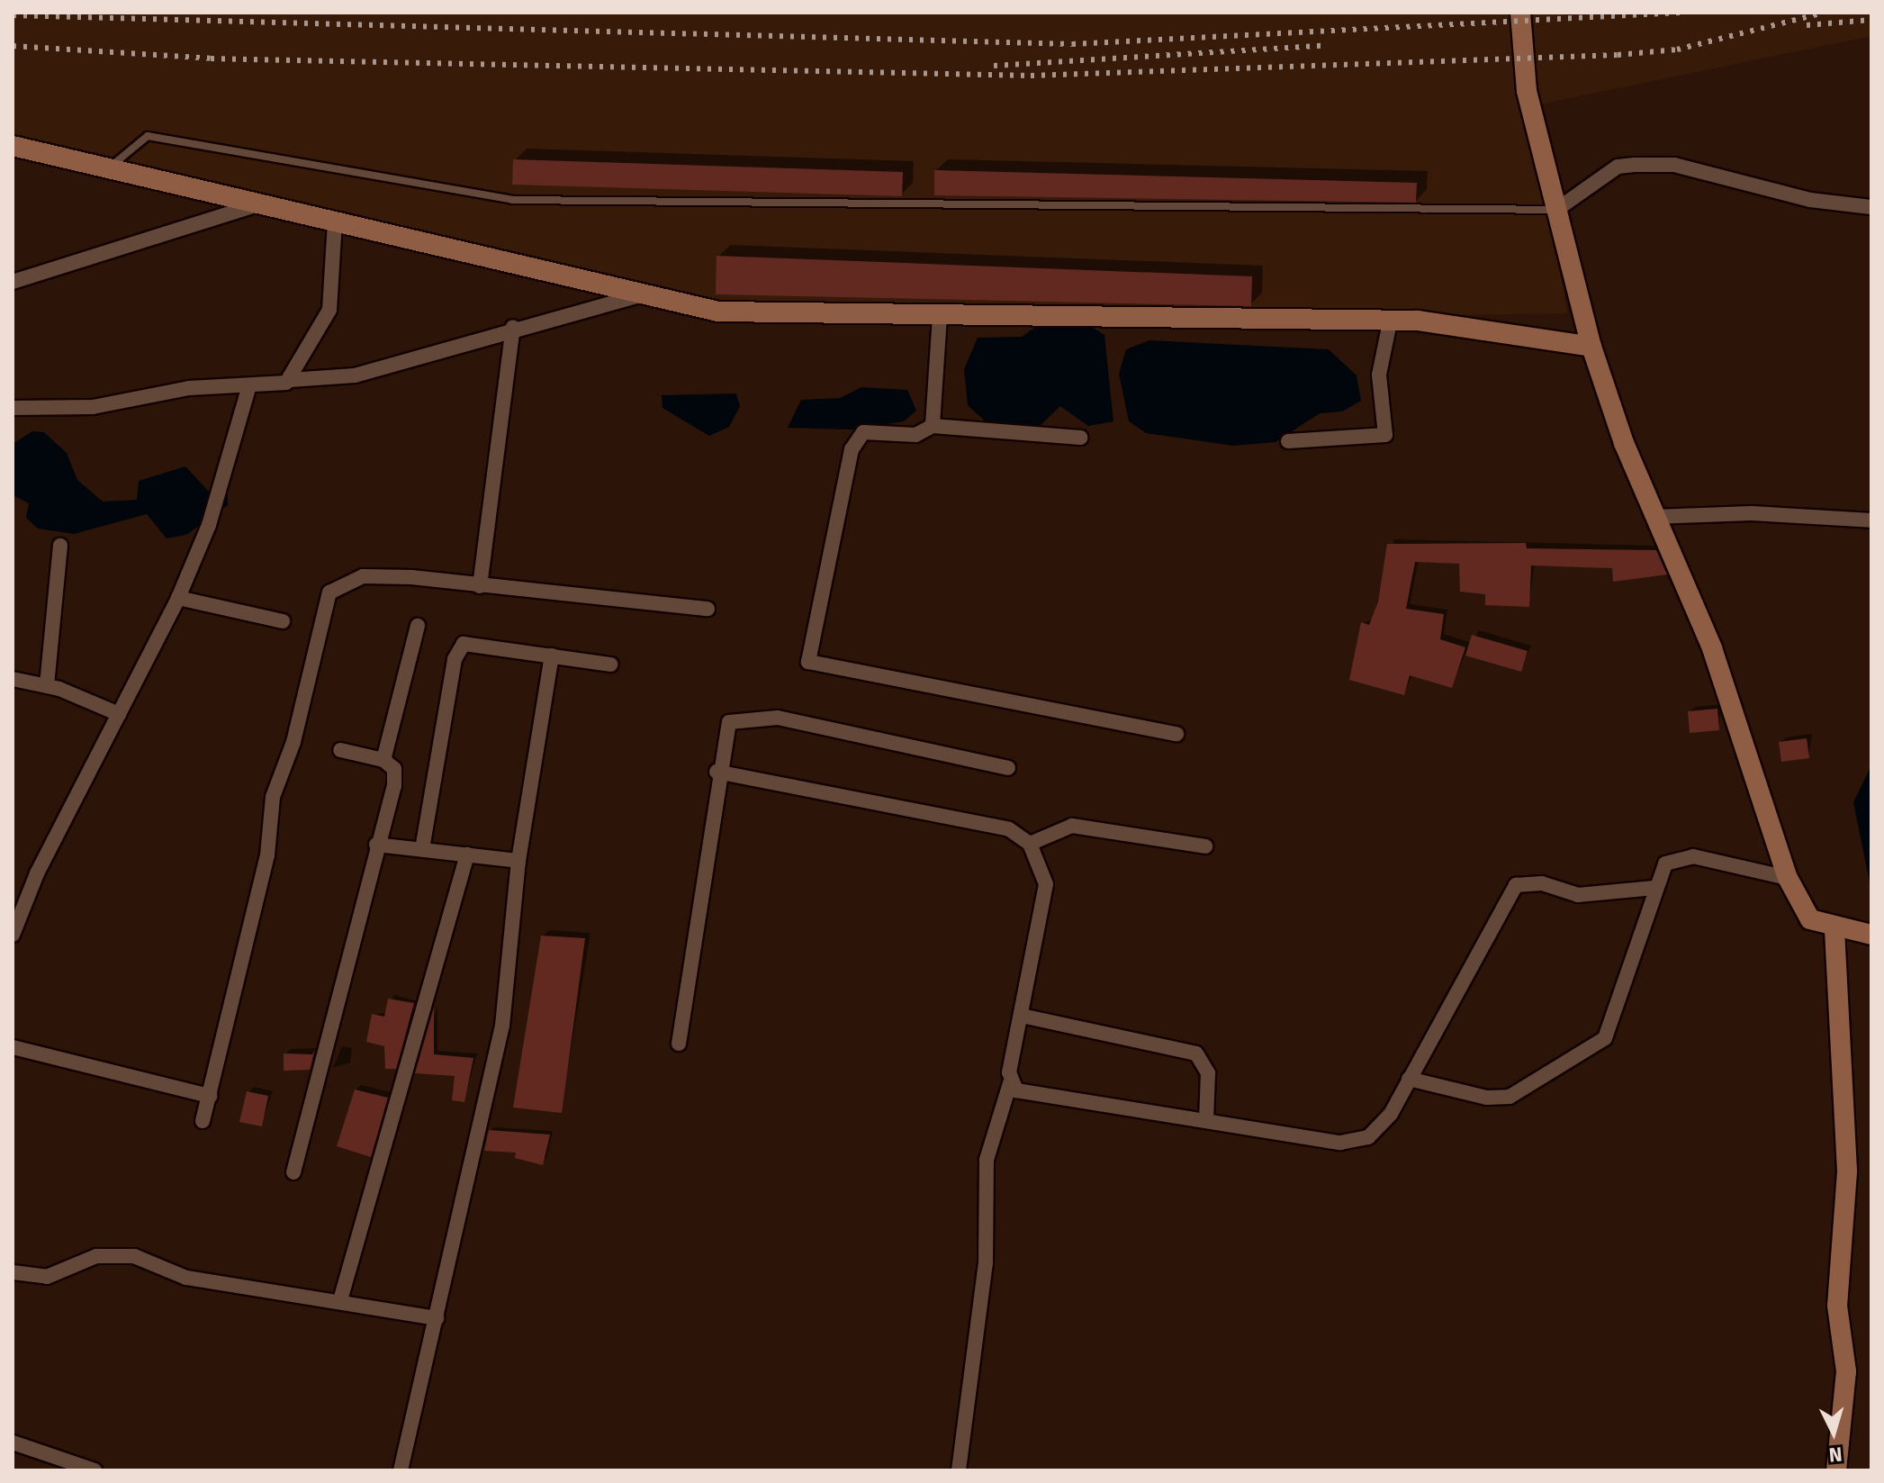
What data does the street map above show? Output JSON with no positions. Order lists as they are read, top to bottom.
{
  "north": "bottom"
}
